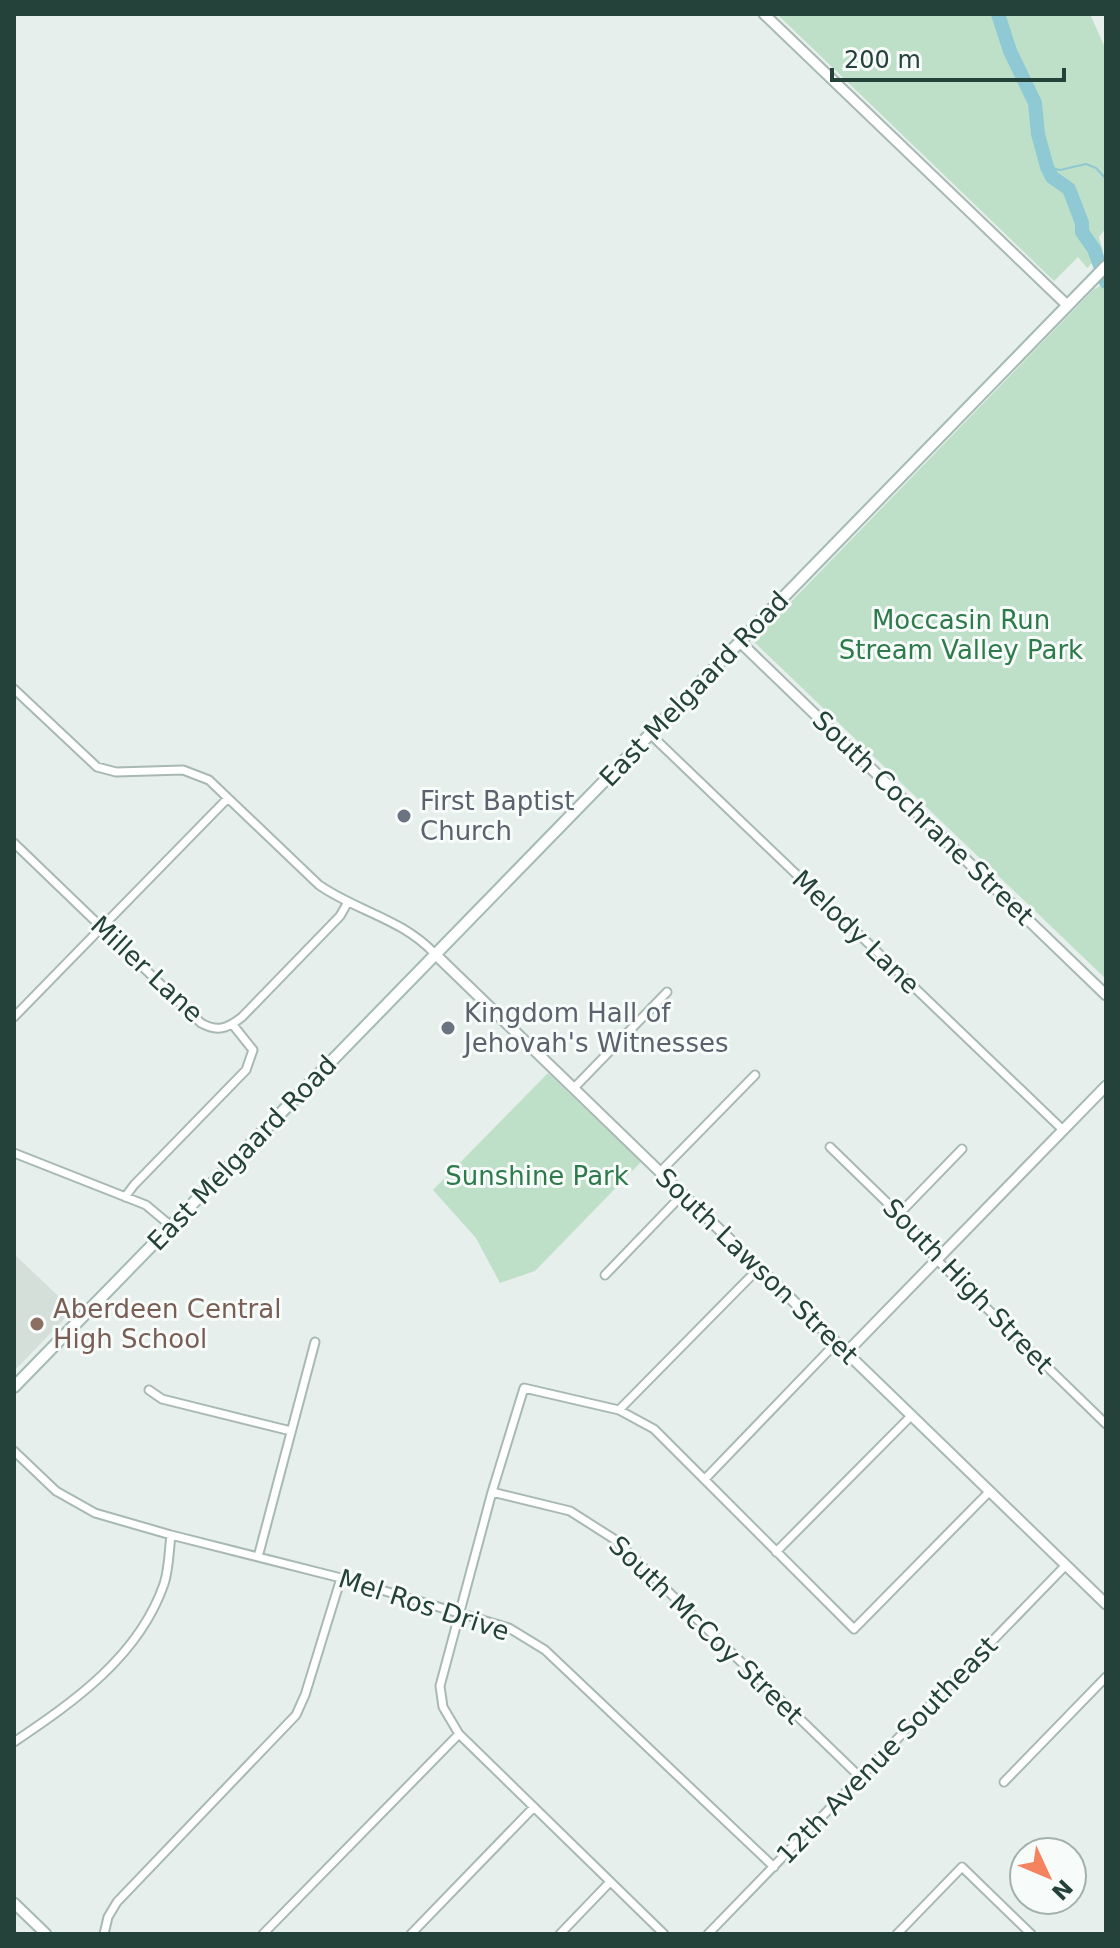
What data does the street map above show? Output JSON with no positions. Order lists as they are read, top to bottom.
{
  "streets": {
    "main road": ["East Melgaard Road"],
    "street": [
      "South Cochrane Street",
      "Melody Lane",
      "Miller Lane",
      "South Lawson Street",
      "South High Street",
      "Mel Ros Drive",
      "South McCoy Street",
      "12th Avenue Southeast"
    ]
  },
  "crossings": [
    ["East Melgaard Road", "South Cochrane Street"],
    ["East Melgaard Road", "Melody Lane"],
    ["East Melgaard Road", "South Lawson Street"],
    ["Miller Lane", "South Lawson Street"],
    ["South Lawson Street", "12th Avenue Southeast"],
    ["Mel Ros Drive", "12th Avenue Southeast"],
    ["South McCoy Street", "12th Avenue Southeast"]
  ],
  "parks": ["Moccasin Run Stream Valley Park", "Sunshine Park"],
  "places": ["First Baptist Church", "Kingdom Hall of Jehovah's Witnesses", "Aberdeen Central High School"],
  "scale_bar": "200 m",
  "north": "bottom right"
}
